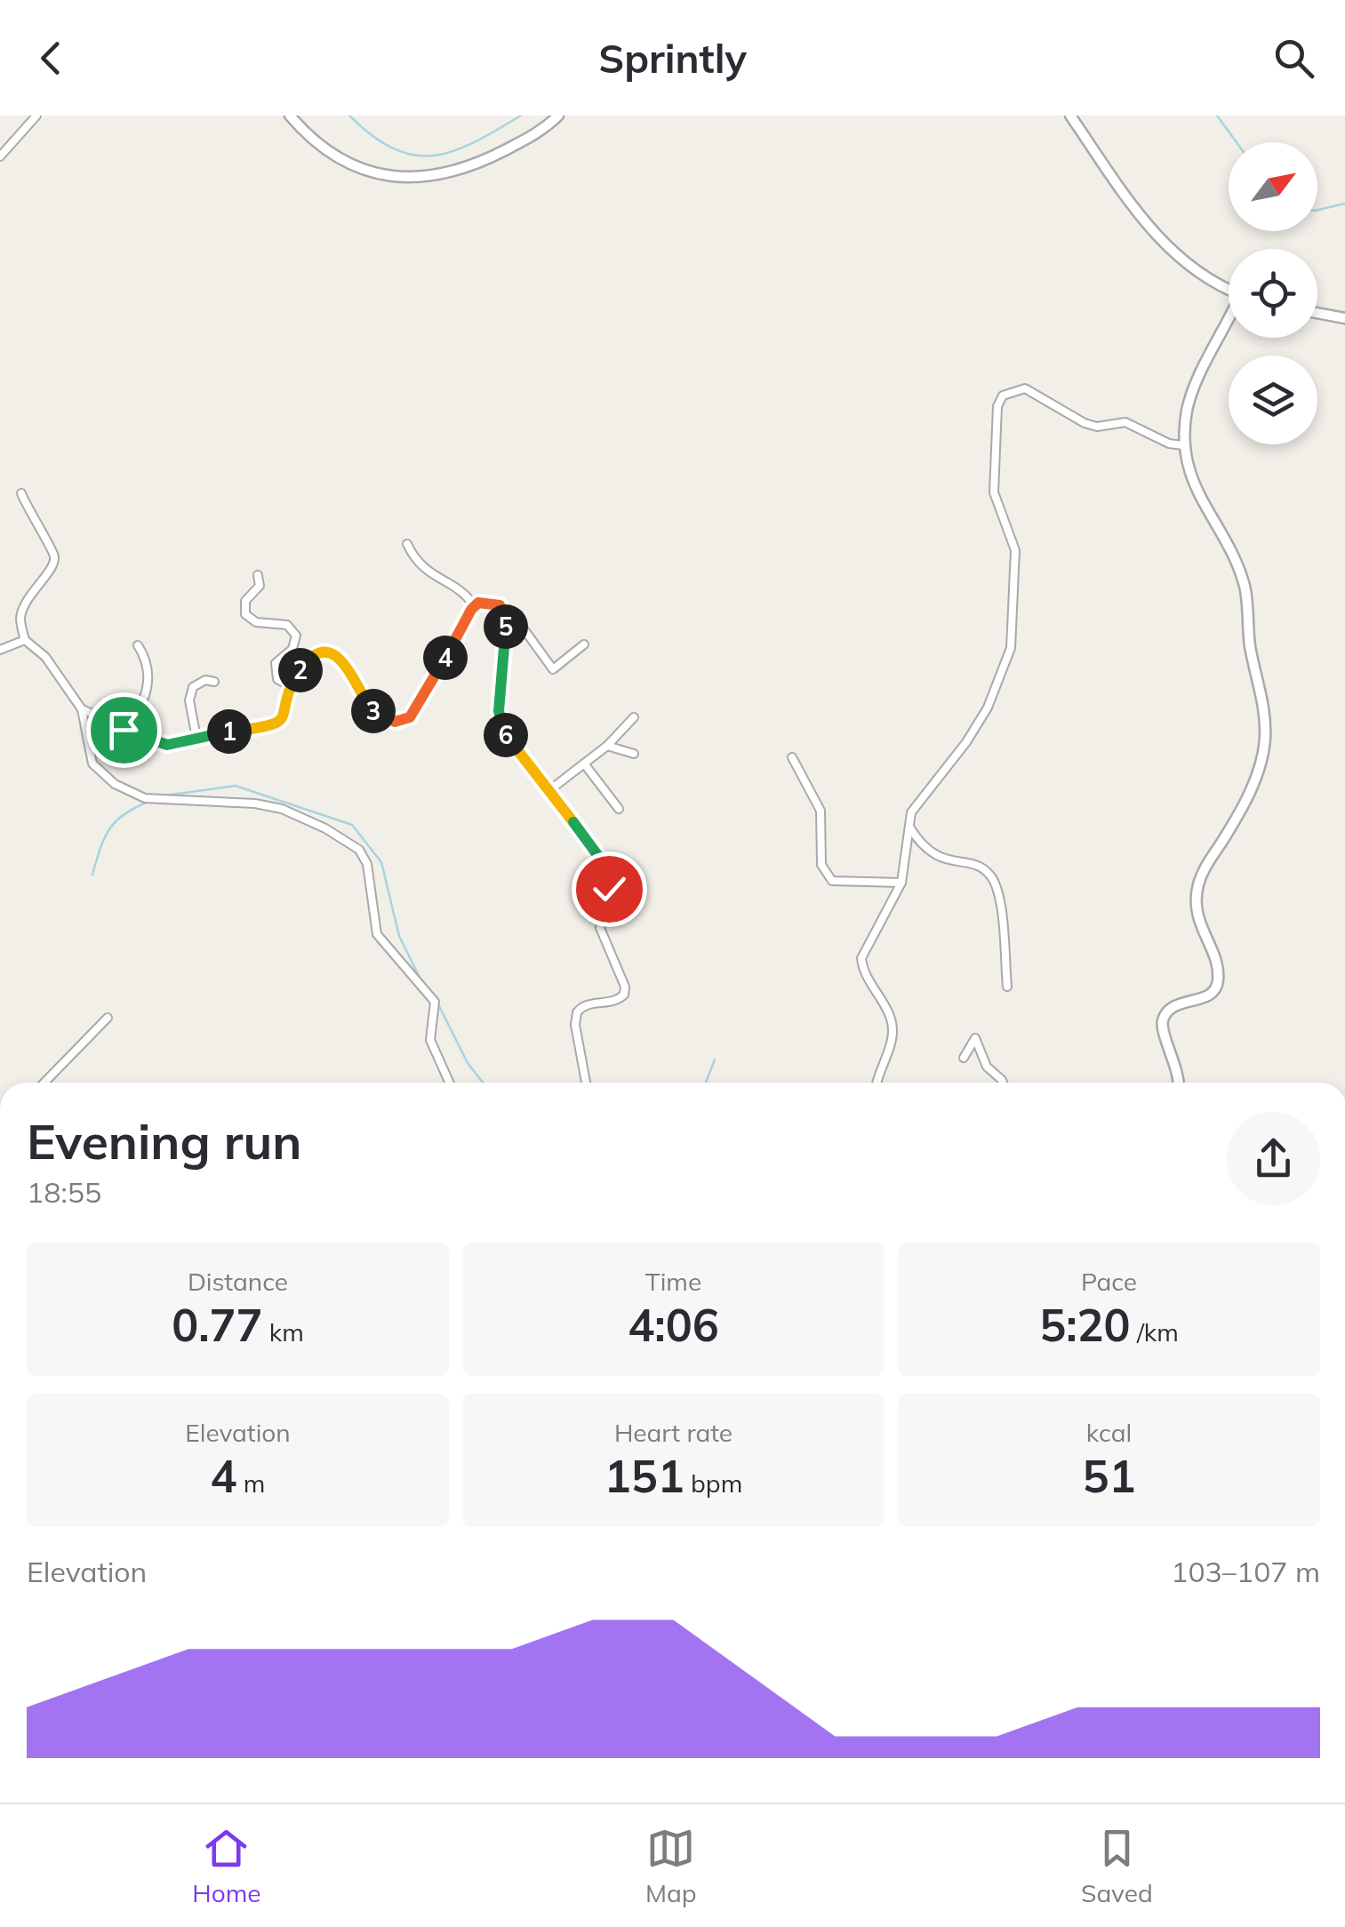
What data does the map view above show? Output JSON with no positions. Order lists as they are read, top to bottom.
{
  "north": "top right",
  "page": {
    "header": "Sprintly",
    "pins": [
      "5",
      "4",
      "2",
      "3",
      "1",
      "6"
    ],
    "heading": ["Evening run", "18:55"],
    "stats": [
      ["Distance", "0.77 km"],
      ["Time", "4:06"],
      ["Pace", "5:20 /km"],
      ["Elevation", "4 m"],
      ["Heart rate", "151 bpm"],
      ["kcal", "51"]
    ],
    "chart": ["Elevation", "103–107 m"],
    "tabs": ["Home", "Map", "Saved"]
  }
}
